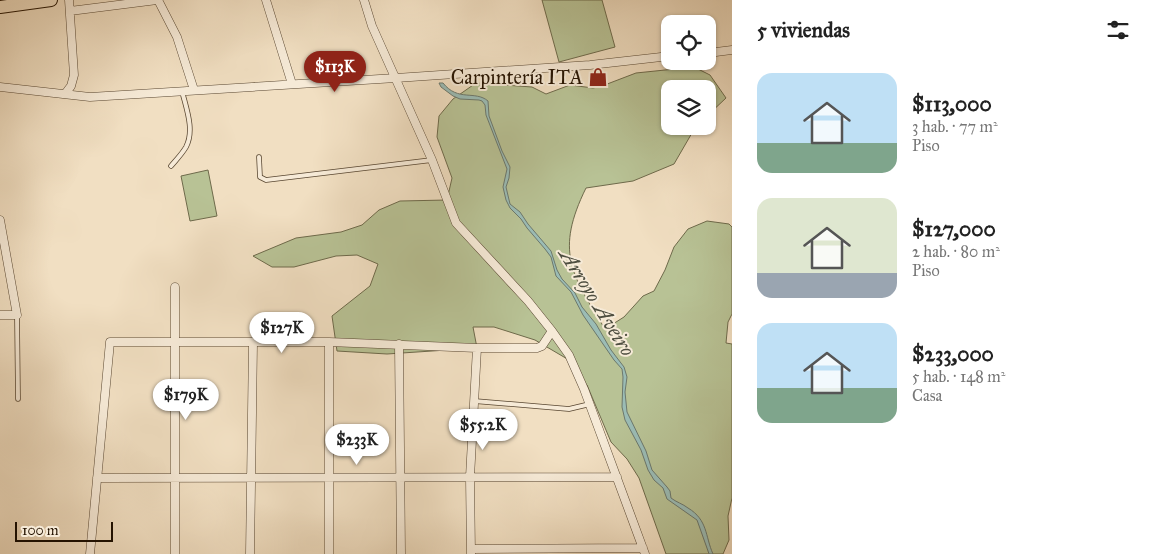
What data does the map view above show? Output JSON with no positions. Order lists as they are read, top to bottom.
{
  "water": ["Arroyo Aveiro"],
  "places": {
    "shop": ["Carpintería ITA"]
  },
  "scale_bar": "100 m",
  "page": {
    "heading": "5 viviendas",
    "price": [
      "$113K",
      "$127K",
      "$179K",
      "$55.2K",
      "$233K"
    ],
    "list": [
      {
        "name": "$113,000",
        "note": "3 hab. · 77 m² · Piso"
      },
      {
        "name": "$127,000",
        "note": "2 hab. · 80 m² · Piso"
      },
      {
        "name": "$233,000",
        "note": "5 hab. · 148 m² · Casa"
      }
    ],
    "scale": "100 m"
  }
}
